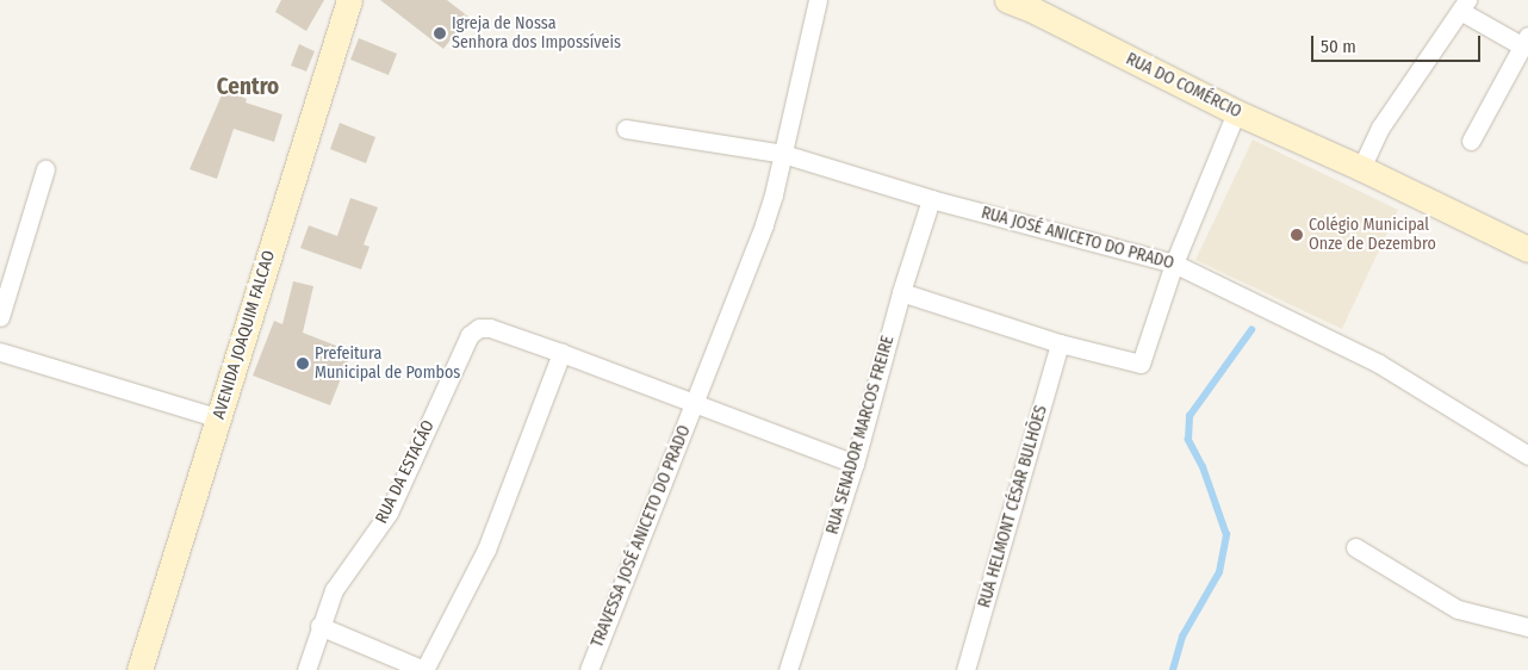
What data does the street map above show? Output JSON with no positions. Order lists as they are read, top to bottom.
{
  "streets": {
    "street": [
      "RUA DO COMÉRCIO",
      "RUA JOSÉ ANICETO DO PRADO",
      "AVENIDA JOAQUIM FALCAO",
      "RUA SENADOR MARCOS FREIRE",
      "RUA DA ESTACÃO",
      "RUA HELMONT CÉSAR BULHÕES",
      "TRAVESSA JOSÉ ANICETO DO PRADO"
    ]
  },
  "crossings": [
    ["RUA JOSÉ ANICETO DO PRADO", "RUA SENADOR MARCOS FREIRE"],
    ["RUA JOSÉ ANICETO DO PRADO", "TRAVESSA JOSÉ ANICETO DO PRADO"],
    ["RUA SENADOR MARCOS FREIRE", "TRAVESSA JOSÉ ANICETO DO PRADO"],
    ["RUA DA ESTACÃO", "TRAVESSA JOSÉ ANICETO DO PRADO"]
  ],
  "districts": ["Centro"],
  "places": ["Igreja de Nossa Senhora dos Impossíveis", "Colégio Municipal Onze de Dezembro", "Prefeitura Municipal de Pombos"],
  "scale_bar": "50 m"
}
